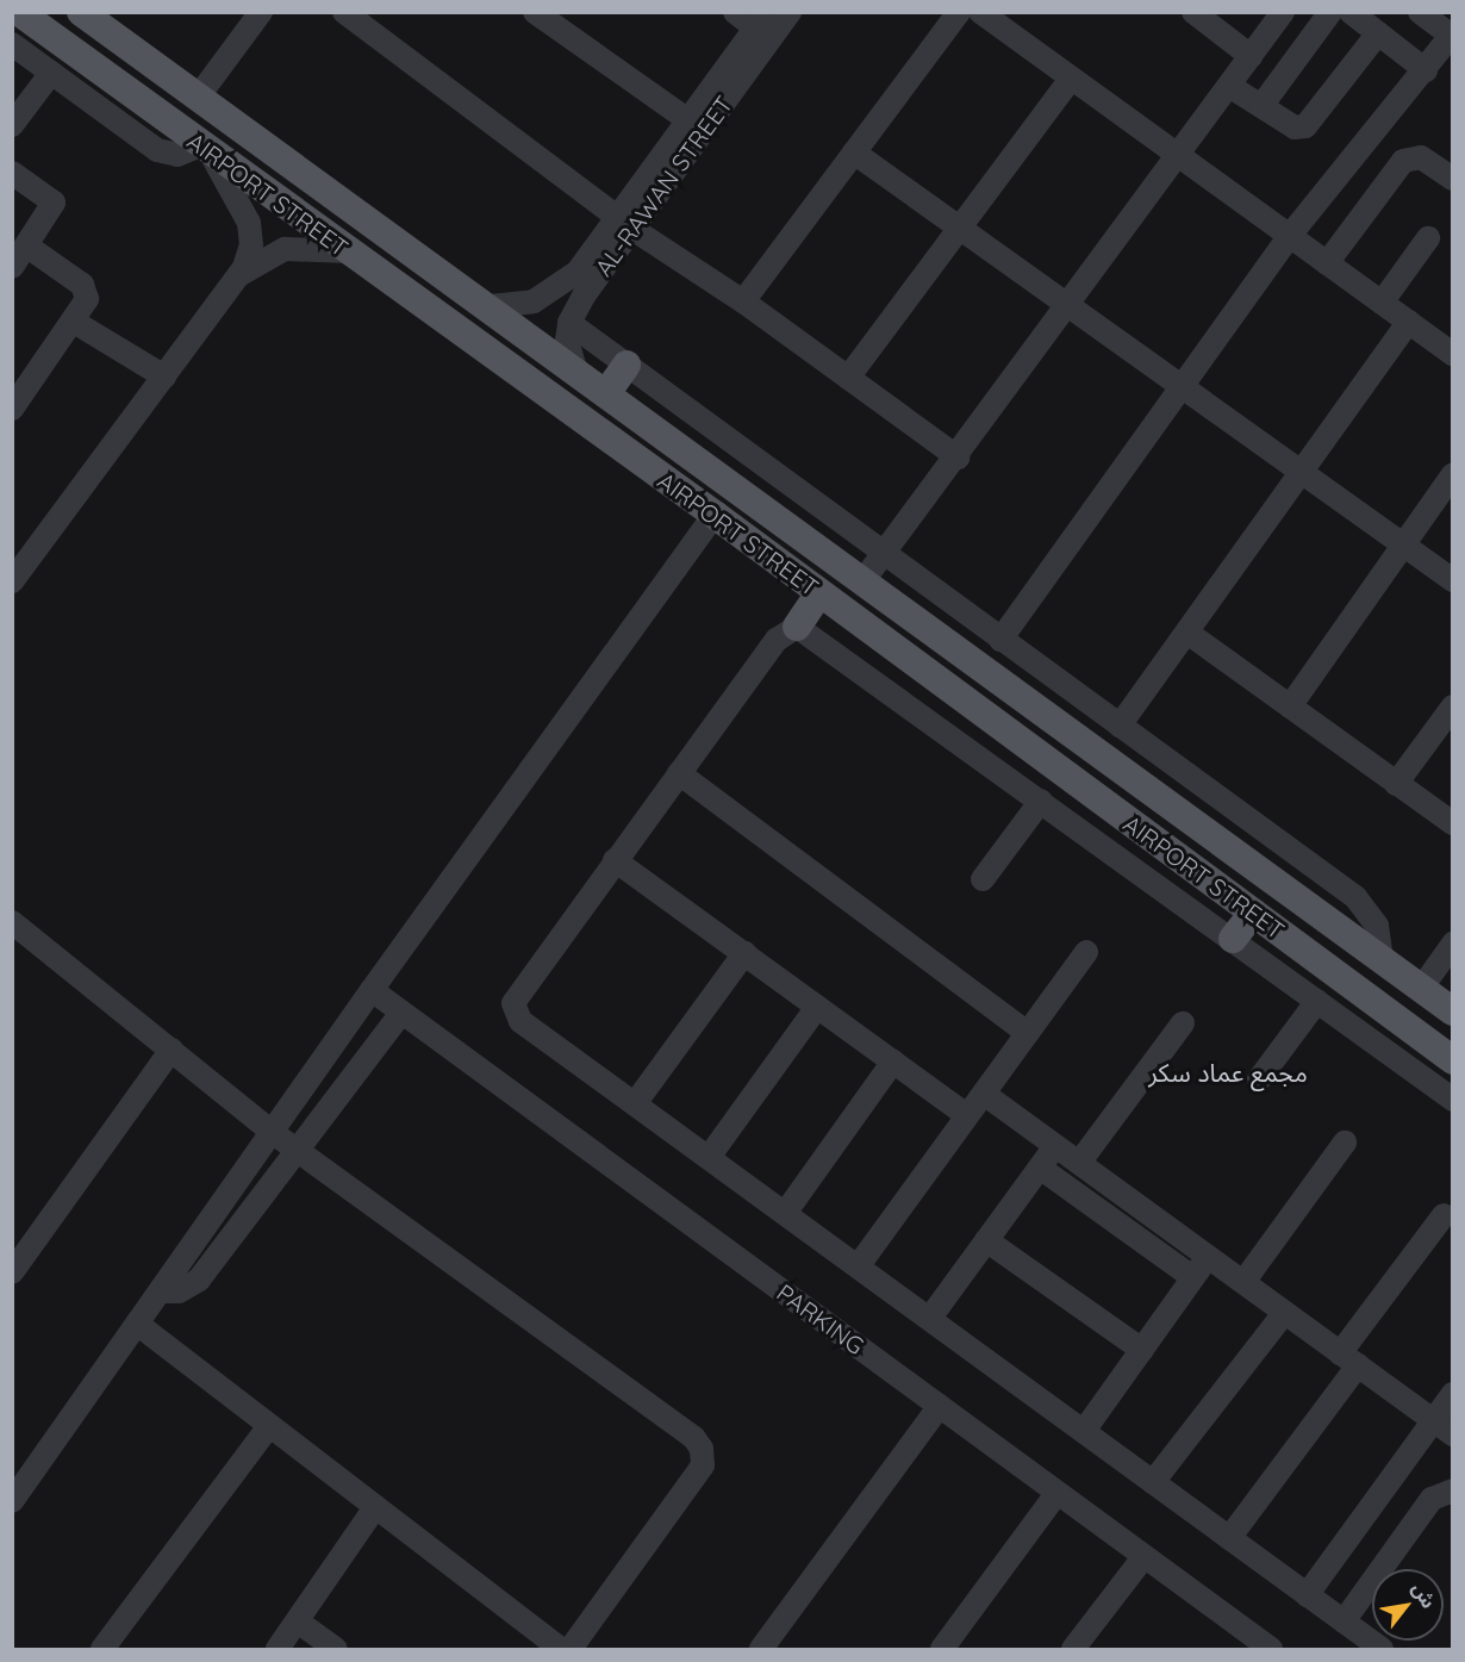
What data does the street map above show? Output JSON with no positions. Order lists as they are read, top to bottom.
{
  "streets": {
    "main road": ["AIRPORT STREET"],
    "street": ["AL-RAWAN STREET", "PARKING"]
  },
  "crossings": [
    ["AL-RAWAN STREET", "AIRPORT STREET"]
  ],
  "districts": ["مجمع عماد سكر"],
  "north": "top right"
}
